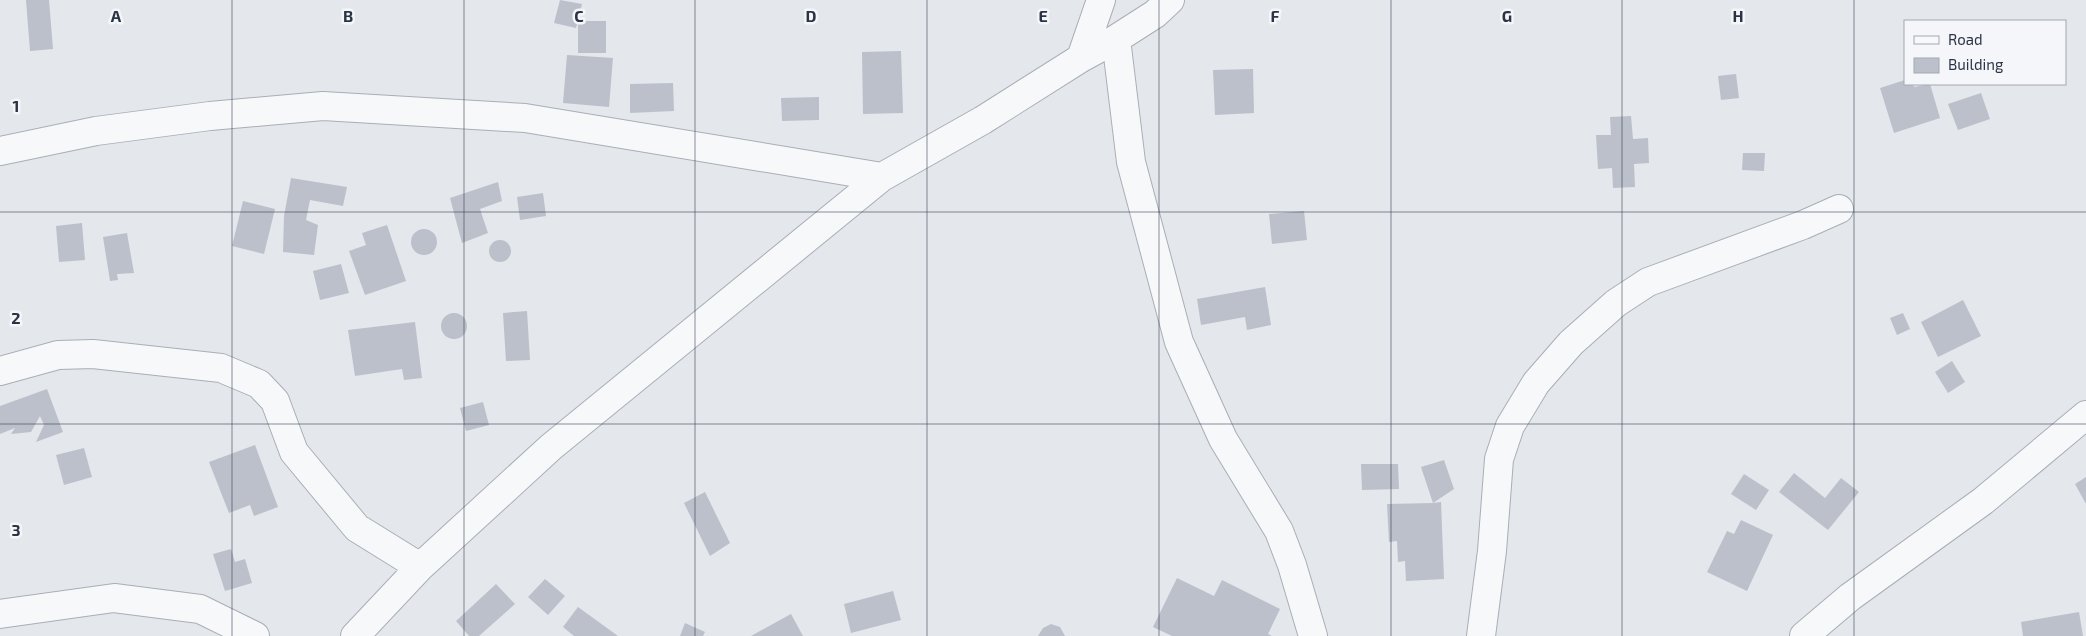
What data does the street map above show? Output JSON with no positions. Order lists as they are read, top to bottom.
{
  "legend": ["Road", "Building"],
  "grid": {
    "columns": [
      "A",
      "B",
      "C",
      "D",
      "E",
      "F",
      "G",
      "H"
    ],
    "rows": ["1", "2", "3"]
  }
}
